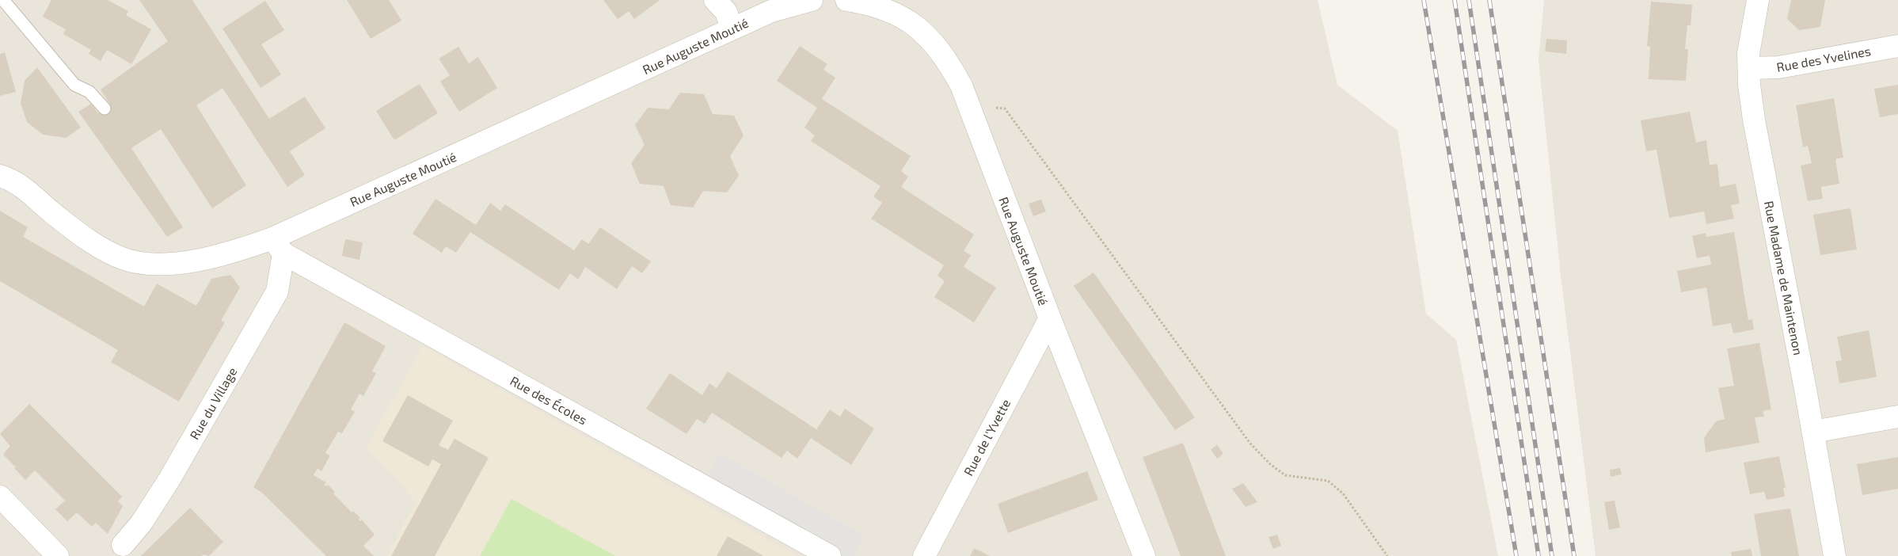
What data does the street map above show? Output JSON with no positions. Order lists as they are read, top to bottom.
{
  "streets": {
    "street": [
      "Rue Auguste Moutié",
      "Rue des Yvelines",
      "Rue Madame de Maintenon",
      "Rue des Écoles",
      "Rue du Village",
      "Rue de l'Yvette"
    ]
  },
  "crossings": [
    ["Rue Auguste Moutié", "Rue des Écoles"],
    ["Rue Auguste Moutié", "Rue du Village"],
    ["Rue Auguste Moutié", "Rue de l'Yvette"],
    ["Rue des Yvelines", "Rue Madame de Maintenon"],
    ["Rue des Écoles", "Rue du Village"]
  ]
}
